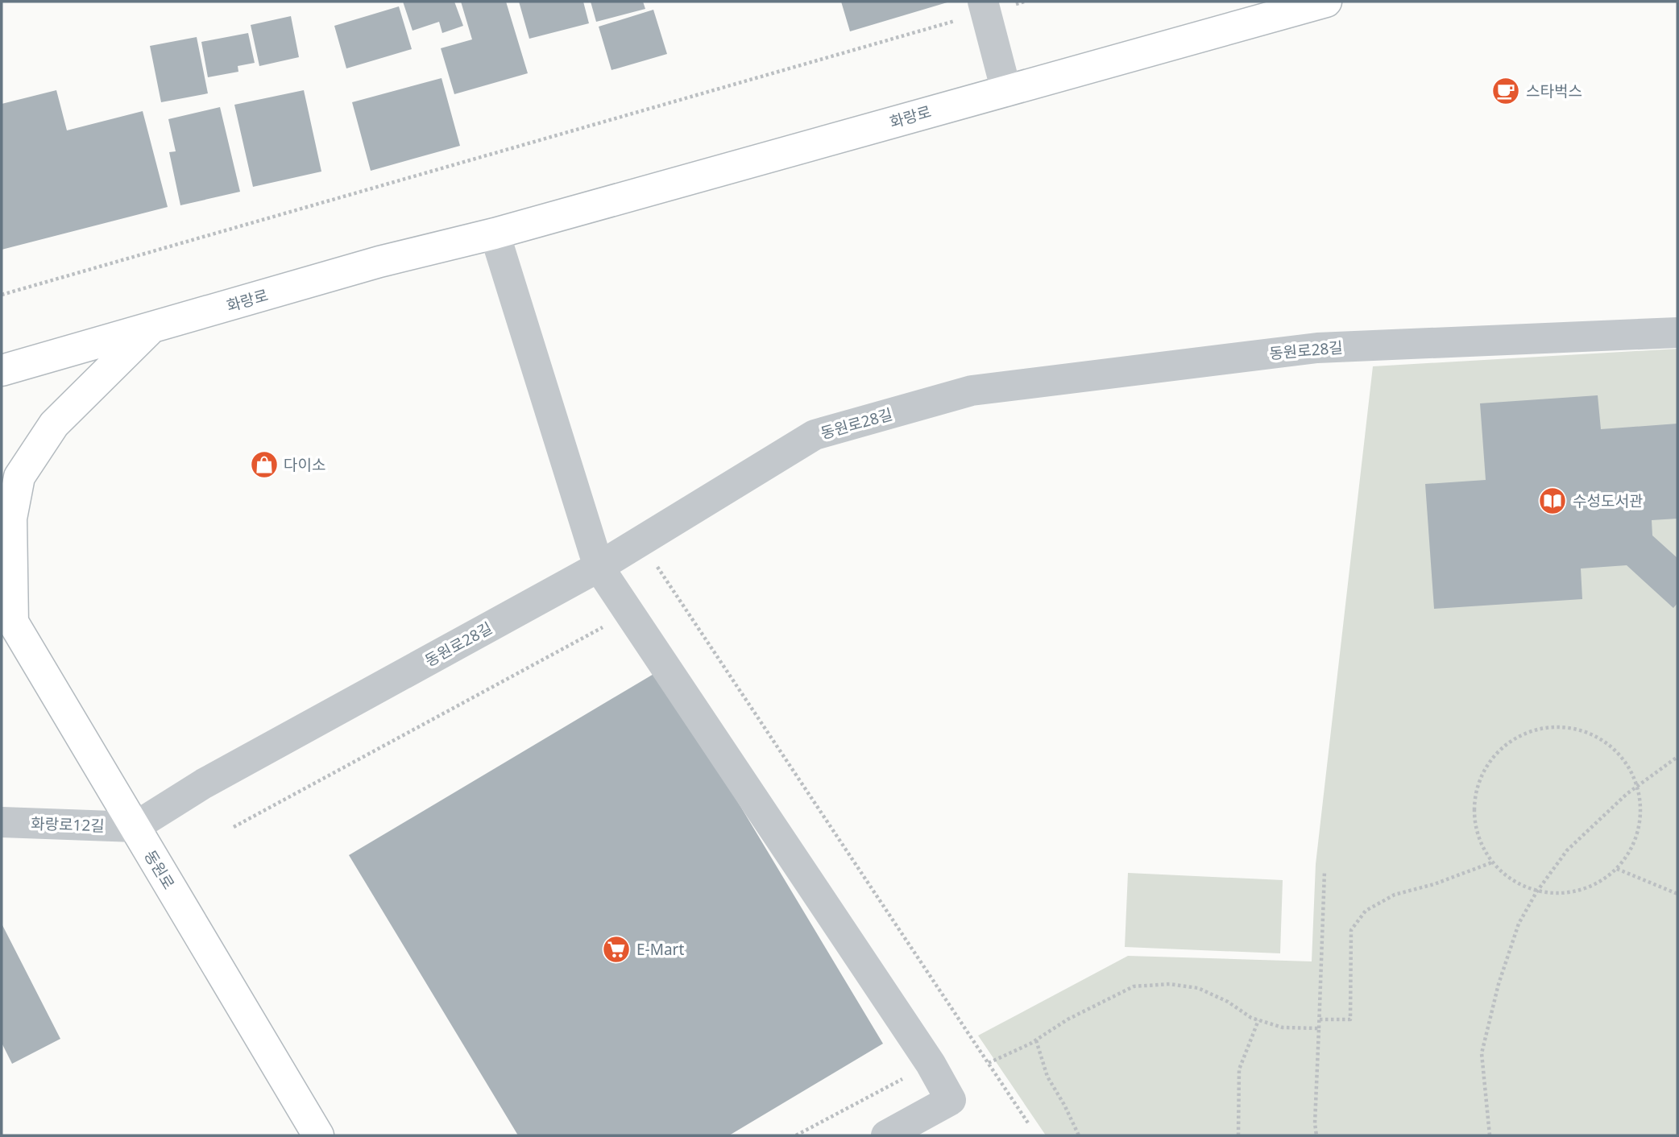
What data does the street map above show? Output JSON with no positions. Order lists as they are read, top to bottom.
{
  "streets": {
    "main road": ["화랑로", "동원로"],
    "street": ["동원로28길", "화랑로12길"]
  },
  "crossings": [
    ["동원로28길", "화랑로12길"],
    ["동원로28길", "동원로"],
    ["화랑로12길", "동원로"]
  ],
  "places": {
    "cafe": ["스타벅스"],
    "shop": ["다이소"],
    "library": ["수성도서관"],
    "supermarket": ["E-Mart"]
  }
}
